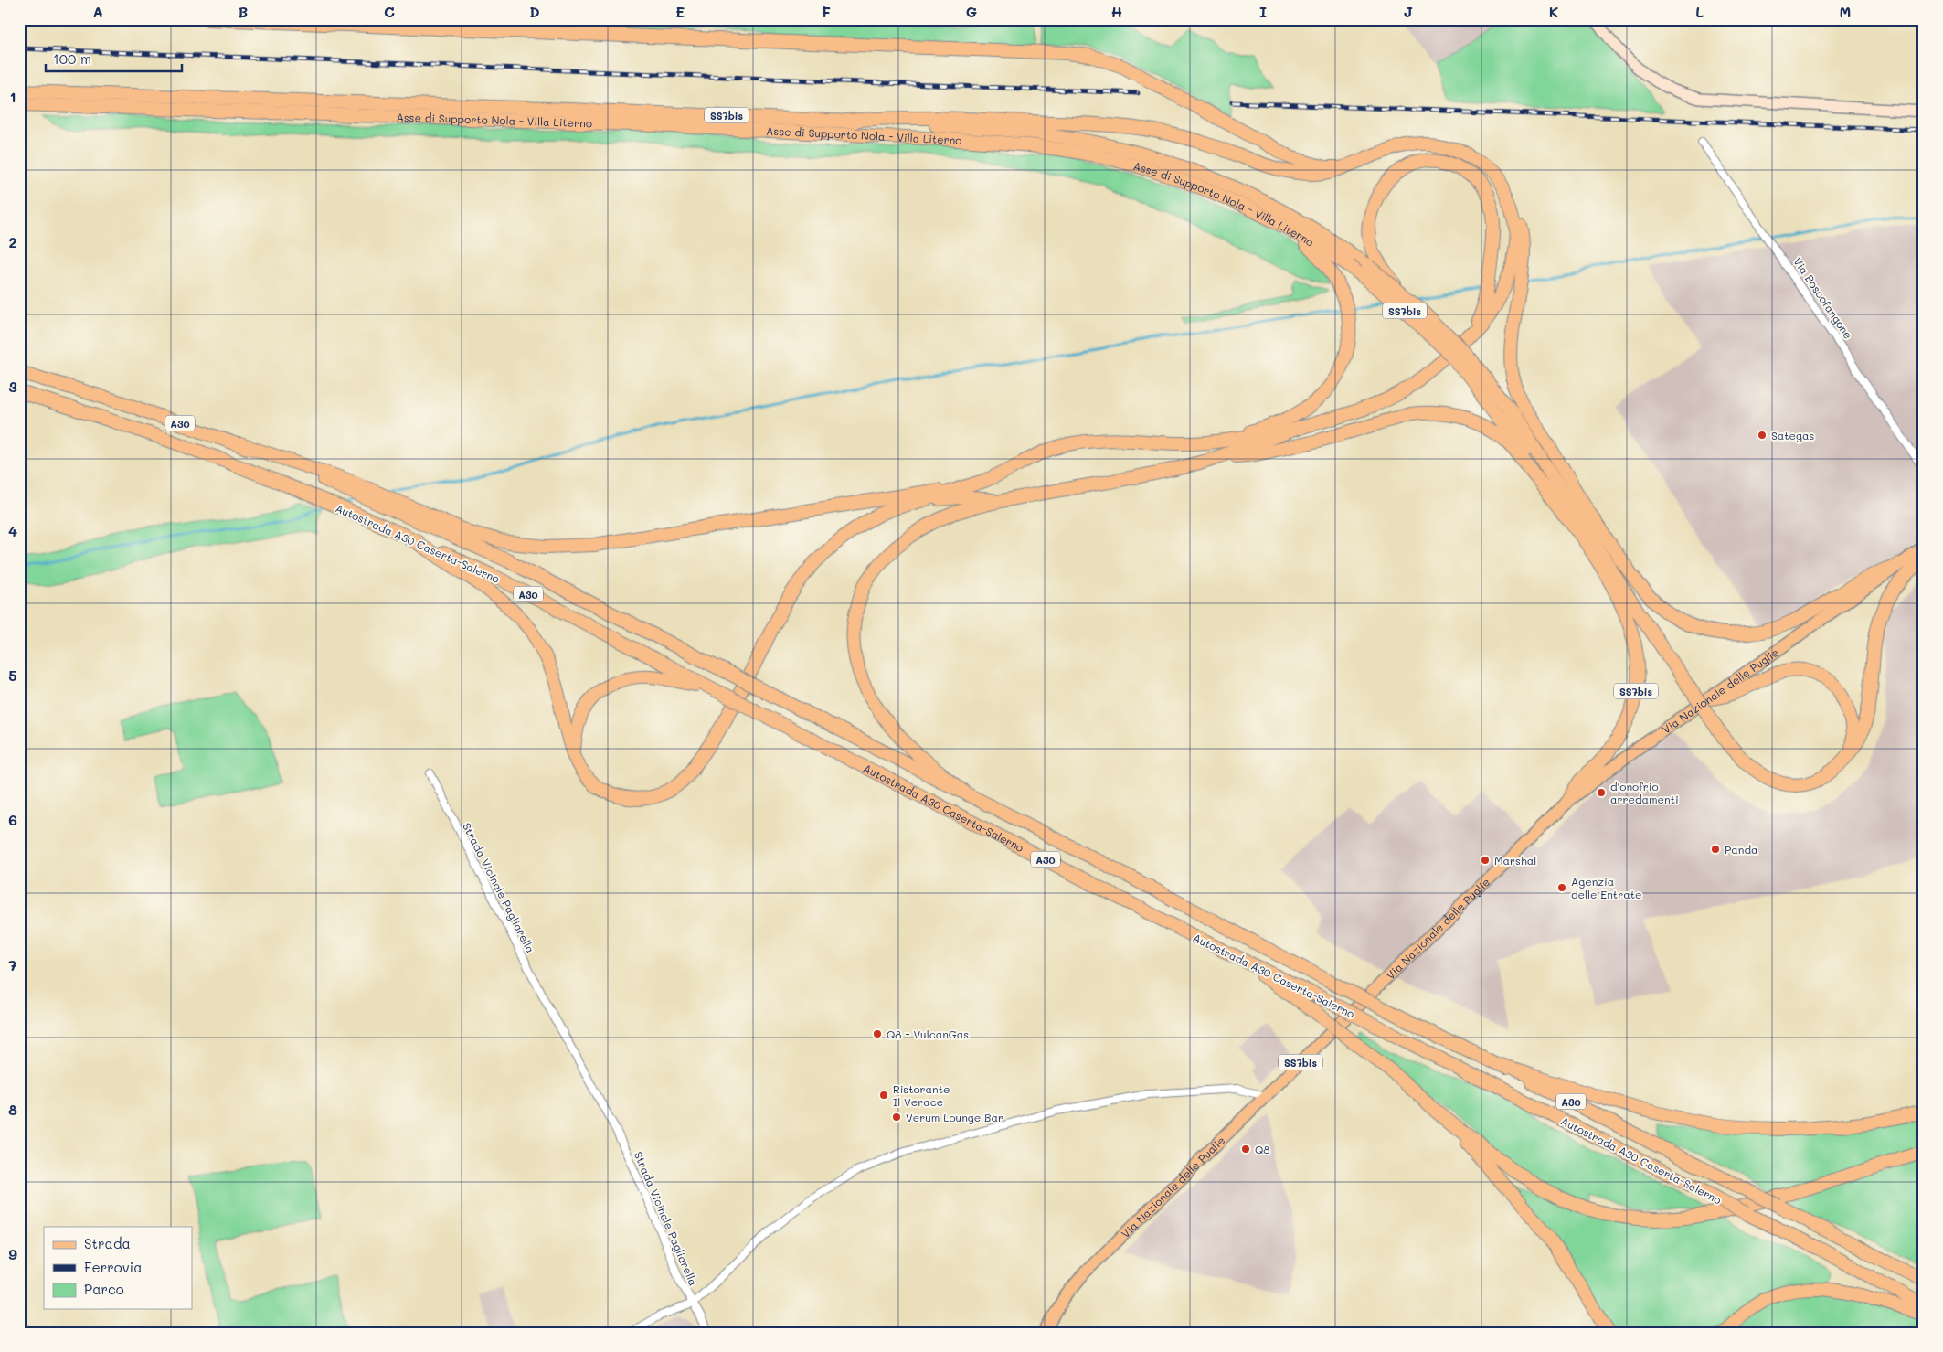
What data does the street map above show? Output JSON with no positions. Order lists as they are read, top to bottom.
{
  "streets": {
    "highway": [
      "SS7bis",
      "Asse di Supporto Nola - Villa Literno",
      "A30",
      "Autostrada A30 Caserta-Salerno"
    ],
    "main road": ["Via Nazionale delle Puglie"],
    "street": ["Via Boscofangone", "Strada Vicinale Pagliarella"]
  },
  "crossings": [
    ["SS7bis", "Asse di Supporto Nola - Villa Literno"],
    ["SS7bis", "Via Nazionale delle Puglie"],
    ["Via Nazionale delle Puglie", "Strada Vicinale Pagliarella"]
  ],
  "places": [
    "Sategas",
    "d'onofrio arredamenti",
    "Panda",
    "Marshal",
    "Agenzia delle Entrate",
    "Q8 - VulcanGas",
    "Ristorante Il Verace",
    "Verum Lounge Bar",
    "Q8"
  ],
  "legend": ["Strada", "Ferrovia", "Parco"],
  "scale_bar": "100 m",
  "grid": {
    "columns": [
      "A",
      "B",
      "C",
      "D",
      "E",
      "F",
      "G",
      "H",
      "I",
      "J",
      "K",
      "L",
      "M"
    ],
    "rows": [
      "1",
      "2",
      "3",
      "4",
      "5",
      "6",
      "7",
      "8",
      "9"
    ]
  }
}
